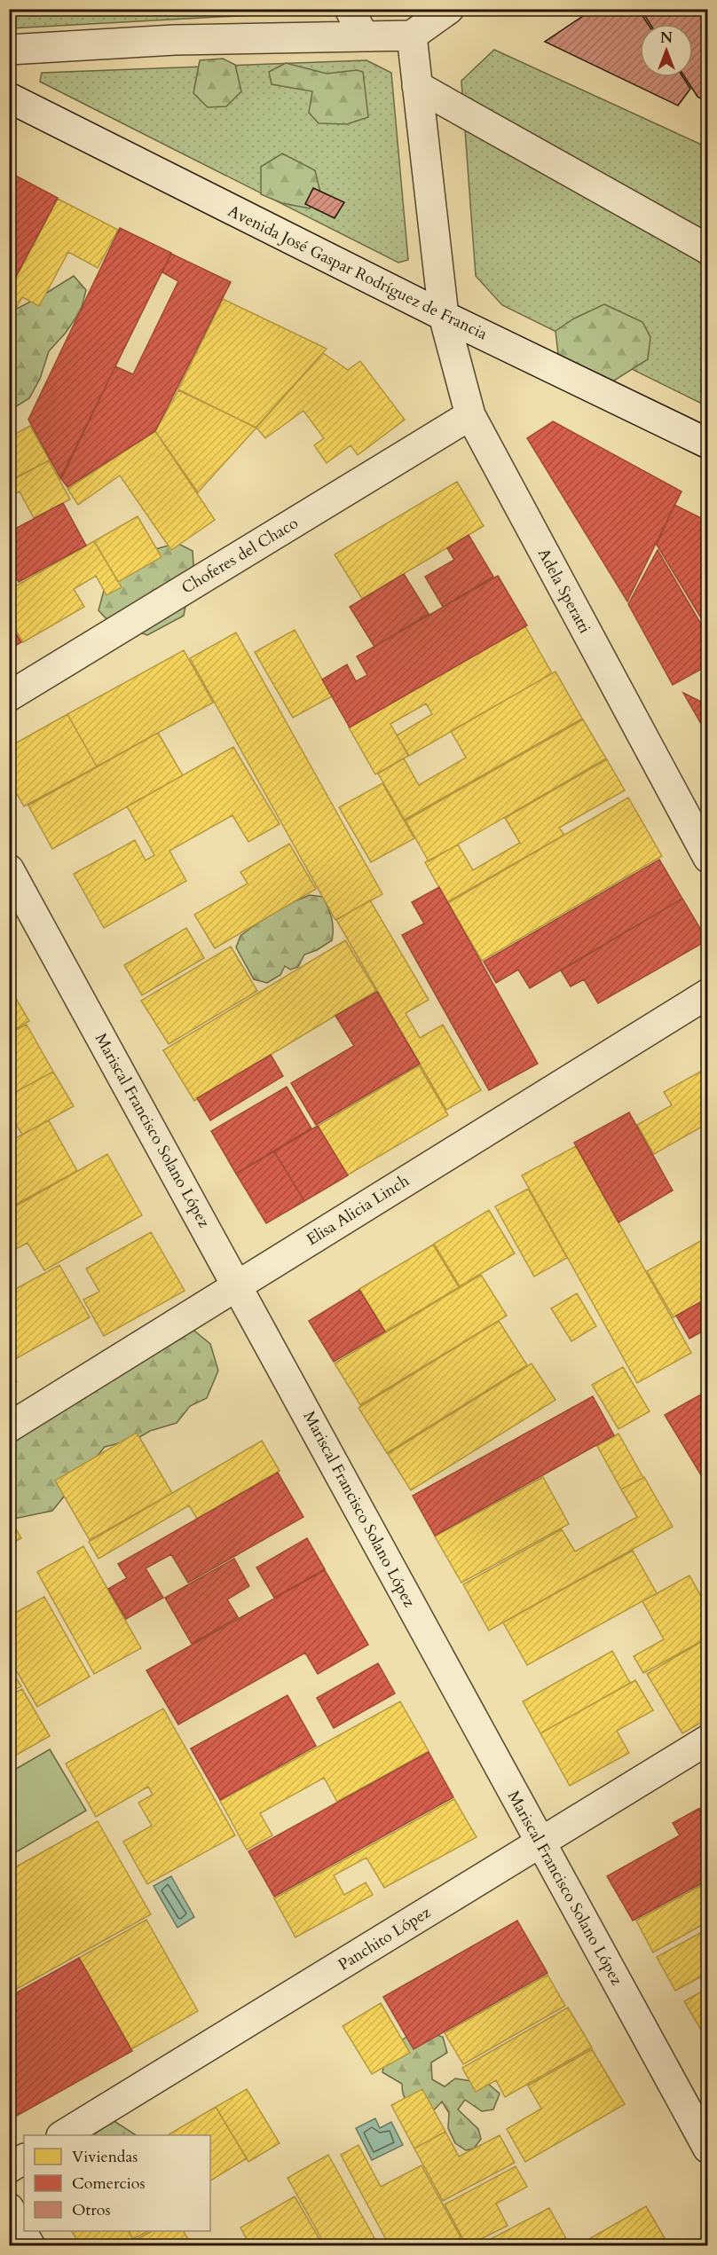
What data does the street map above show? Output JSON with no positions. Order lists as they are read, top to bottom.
{
  "streets": {
    "street": [
      "Avenida José Gaspar Rodríguez de Francia",
      "Choferes del Chaco",
      "Adela Speratti",
      "Mariscal Francisco Solano López",
      "Elisa Alicia Linch",
      "Panchito López"
    ]
  },
  "crossings": [
    ["Avenida José Gaspar Rodríguez de Francia", "Adela Speratti"],
    ["Choferes del Chaco", "Adela Speratti"],
    ["Mariscal Francisco Solano López", "Elisa Alicia Linch"],
    ["Mariscal Francisco Solano López", "Panchito López"]
  ],
  "legend": ["Viviendas", "Comercios", "Otros"],
  "north": "top"
}
